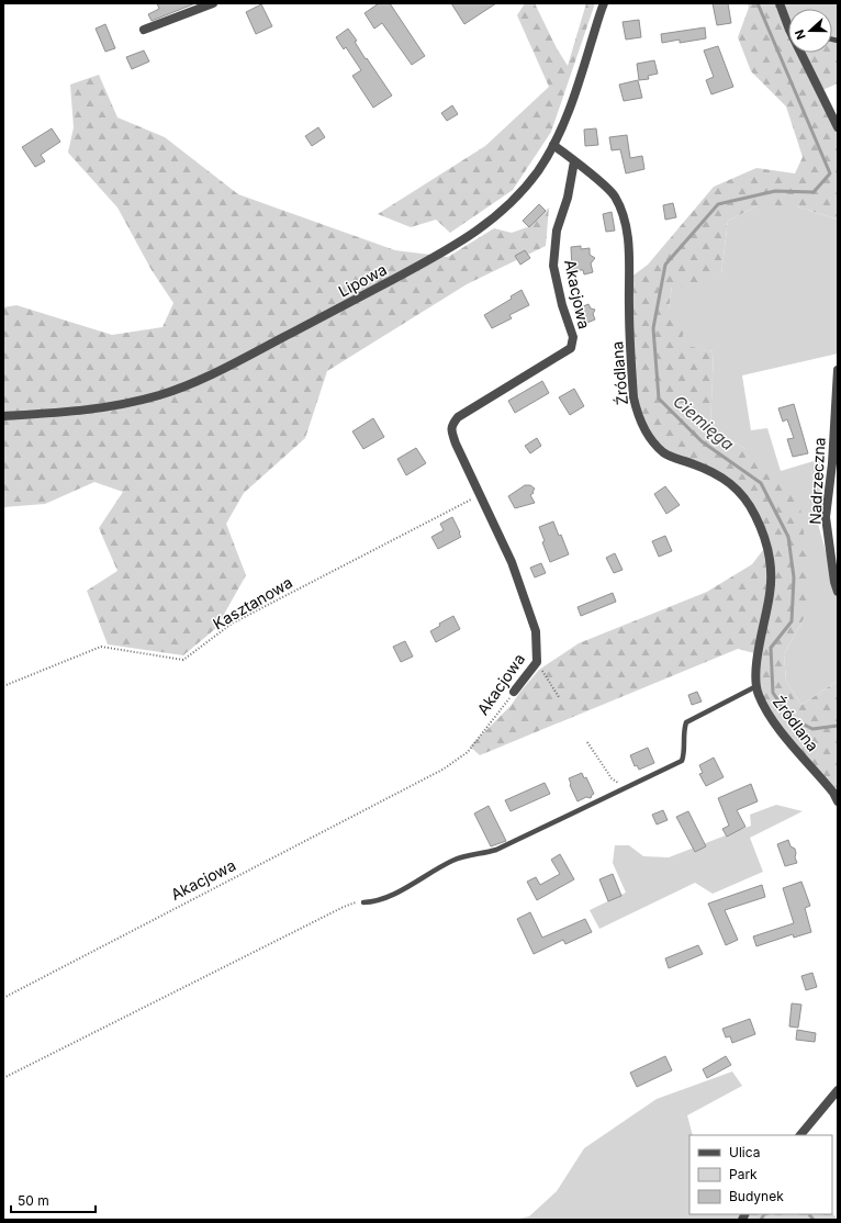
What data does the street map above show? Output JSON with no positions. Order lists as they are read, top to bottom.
{
  "streets": {
    "street": [
      "Lipowa",
      "Akacjowa",
      "Źródlana",
      "Nadrzeczna"
    ],
    "path": ["Kasztanowa"]
  },
  "crossings": [
    ["Lipowa", "Źródlana"],
    ["Akacjowa", "Źródlana"],
    ["Akacjowa", "Kasztanowa"]
  ],
  "water": ["Ciemięga"],
  "legend": ["Ulica", "Park", "Budynek"],
  "scale_bar": "50 m",
  "north": "left"
}
